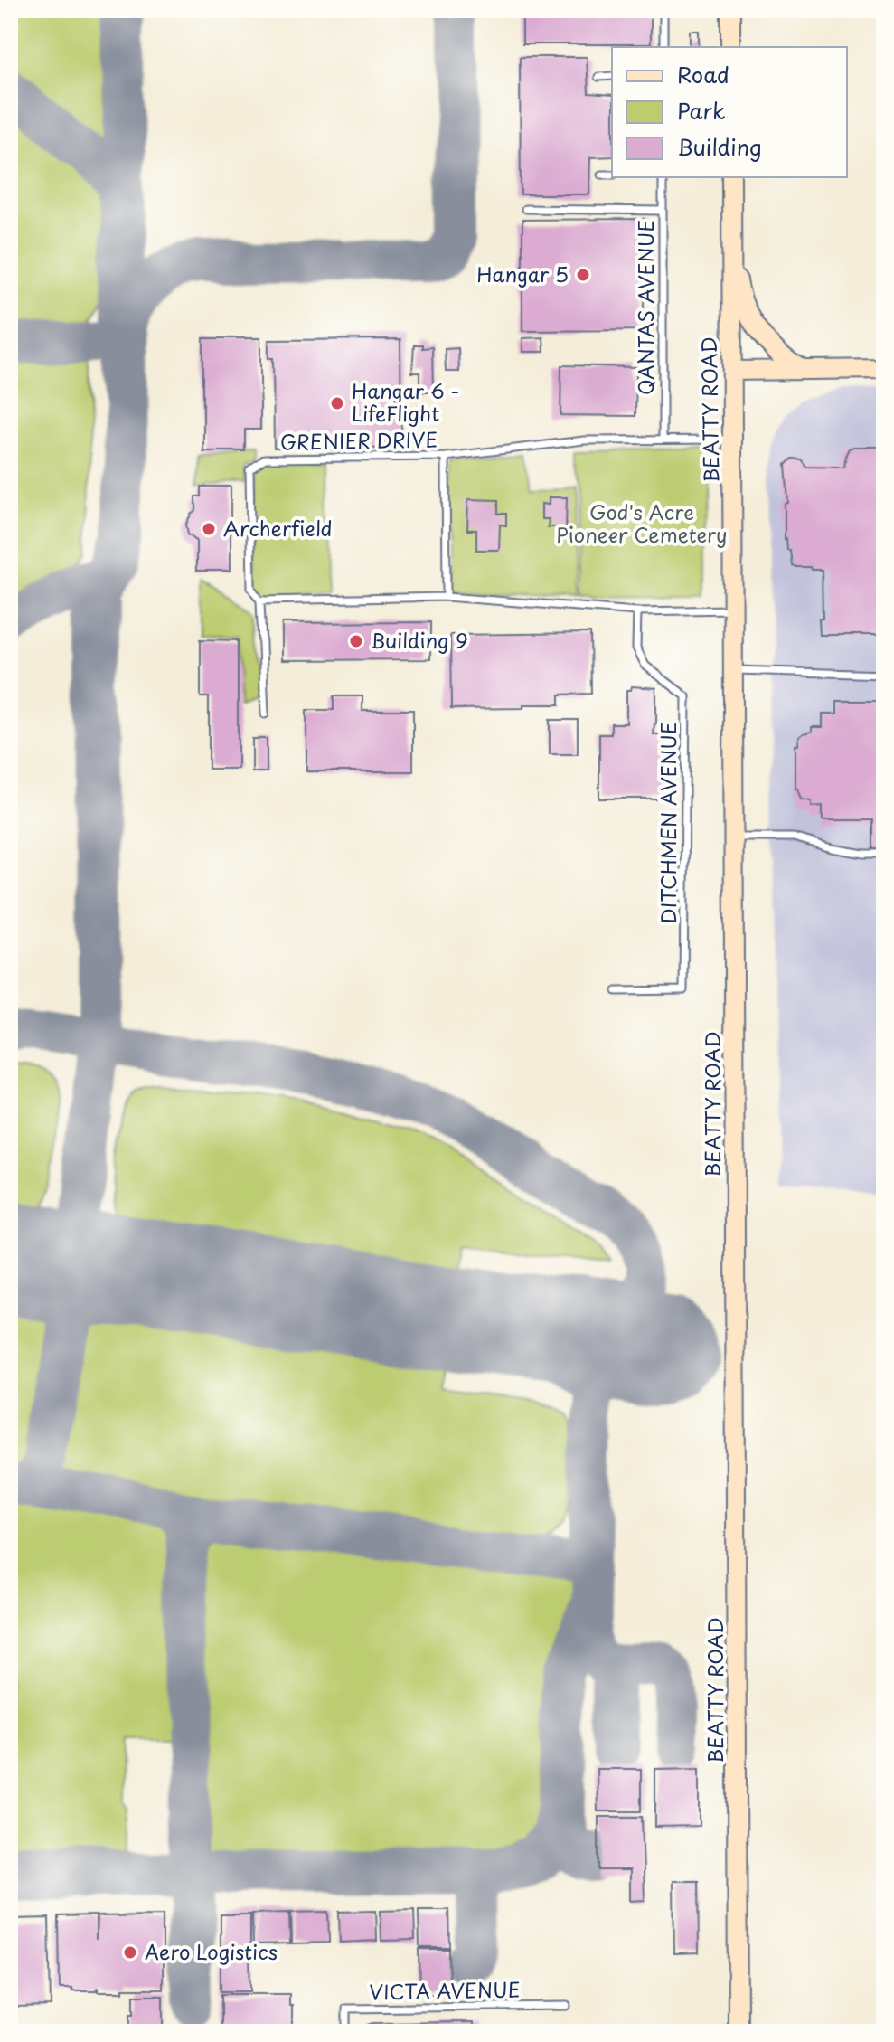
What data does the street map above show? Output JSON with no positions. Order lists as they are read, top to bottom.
{
  "streets": {
    "main road": ["BEATTY ROAD"],
    "lane": [
      "QANTAS AVENUE",
      "GRENIER DRIVE",
      "DITCHMEN AVENUE",
      "VICTA AVENUE"
    ]
  },
  "crossings": [
    ["QANTAS AVENUE", "GRENIER DRIVE"],
    ["BEATTY ROAD", "GRENIER DRIVE"]
  ],
  "parks": ["God's Acre Pioneer Cemetery"],
  "places": [
    "Hangar 5",
    "Hangar 6 - LifeFlight",
    "Archerfield",
    "Building 9",
    "Aero Logistics"
  ],
  "legend": ["Road", "Park", "Building"]
}
